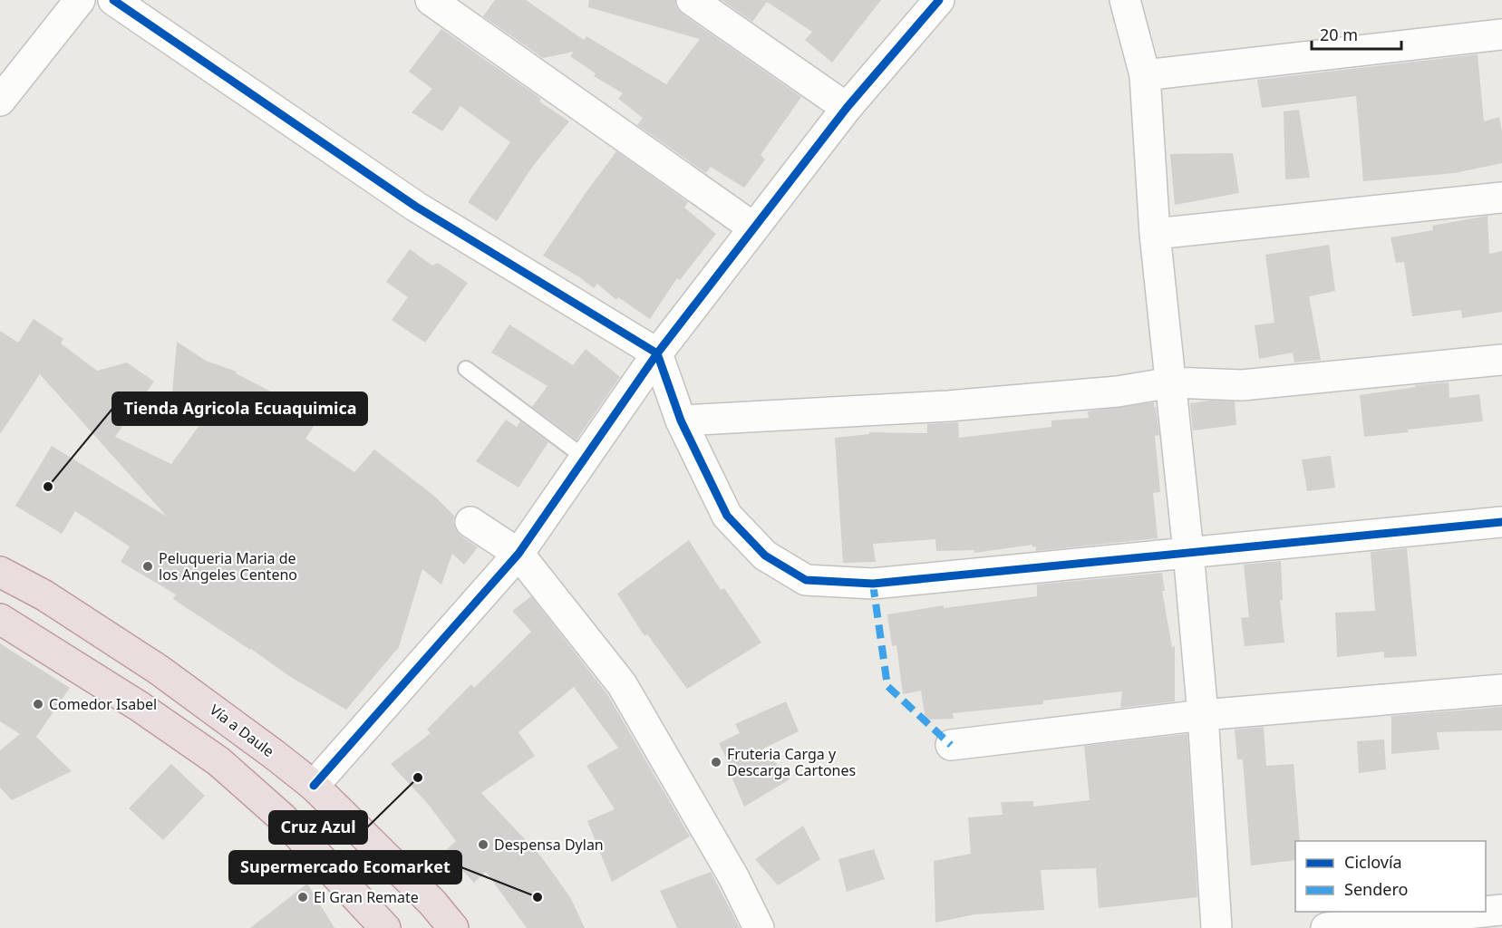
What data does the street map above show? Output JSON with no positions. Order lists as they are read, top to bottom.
{
  "streets": {
    "highway": ["Vía a Daule"]
  },
  "places": [
    "Tienda Agricola Ecuaquimica",
    "Peluqueria Maria de los Angeles Centeno",
    "Comedor Isabel",
    "Fruteria Carga y Descarga Cartones",
    "Cruz Azul",
    "Despensa Dylan",
    "El Gran Remate",
    "Supermercado Ecomarket"
  ],
  "legend": ["Ciclovía", "Sendero"],
  "scale_bar": "20 m"
}
